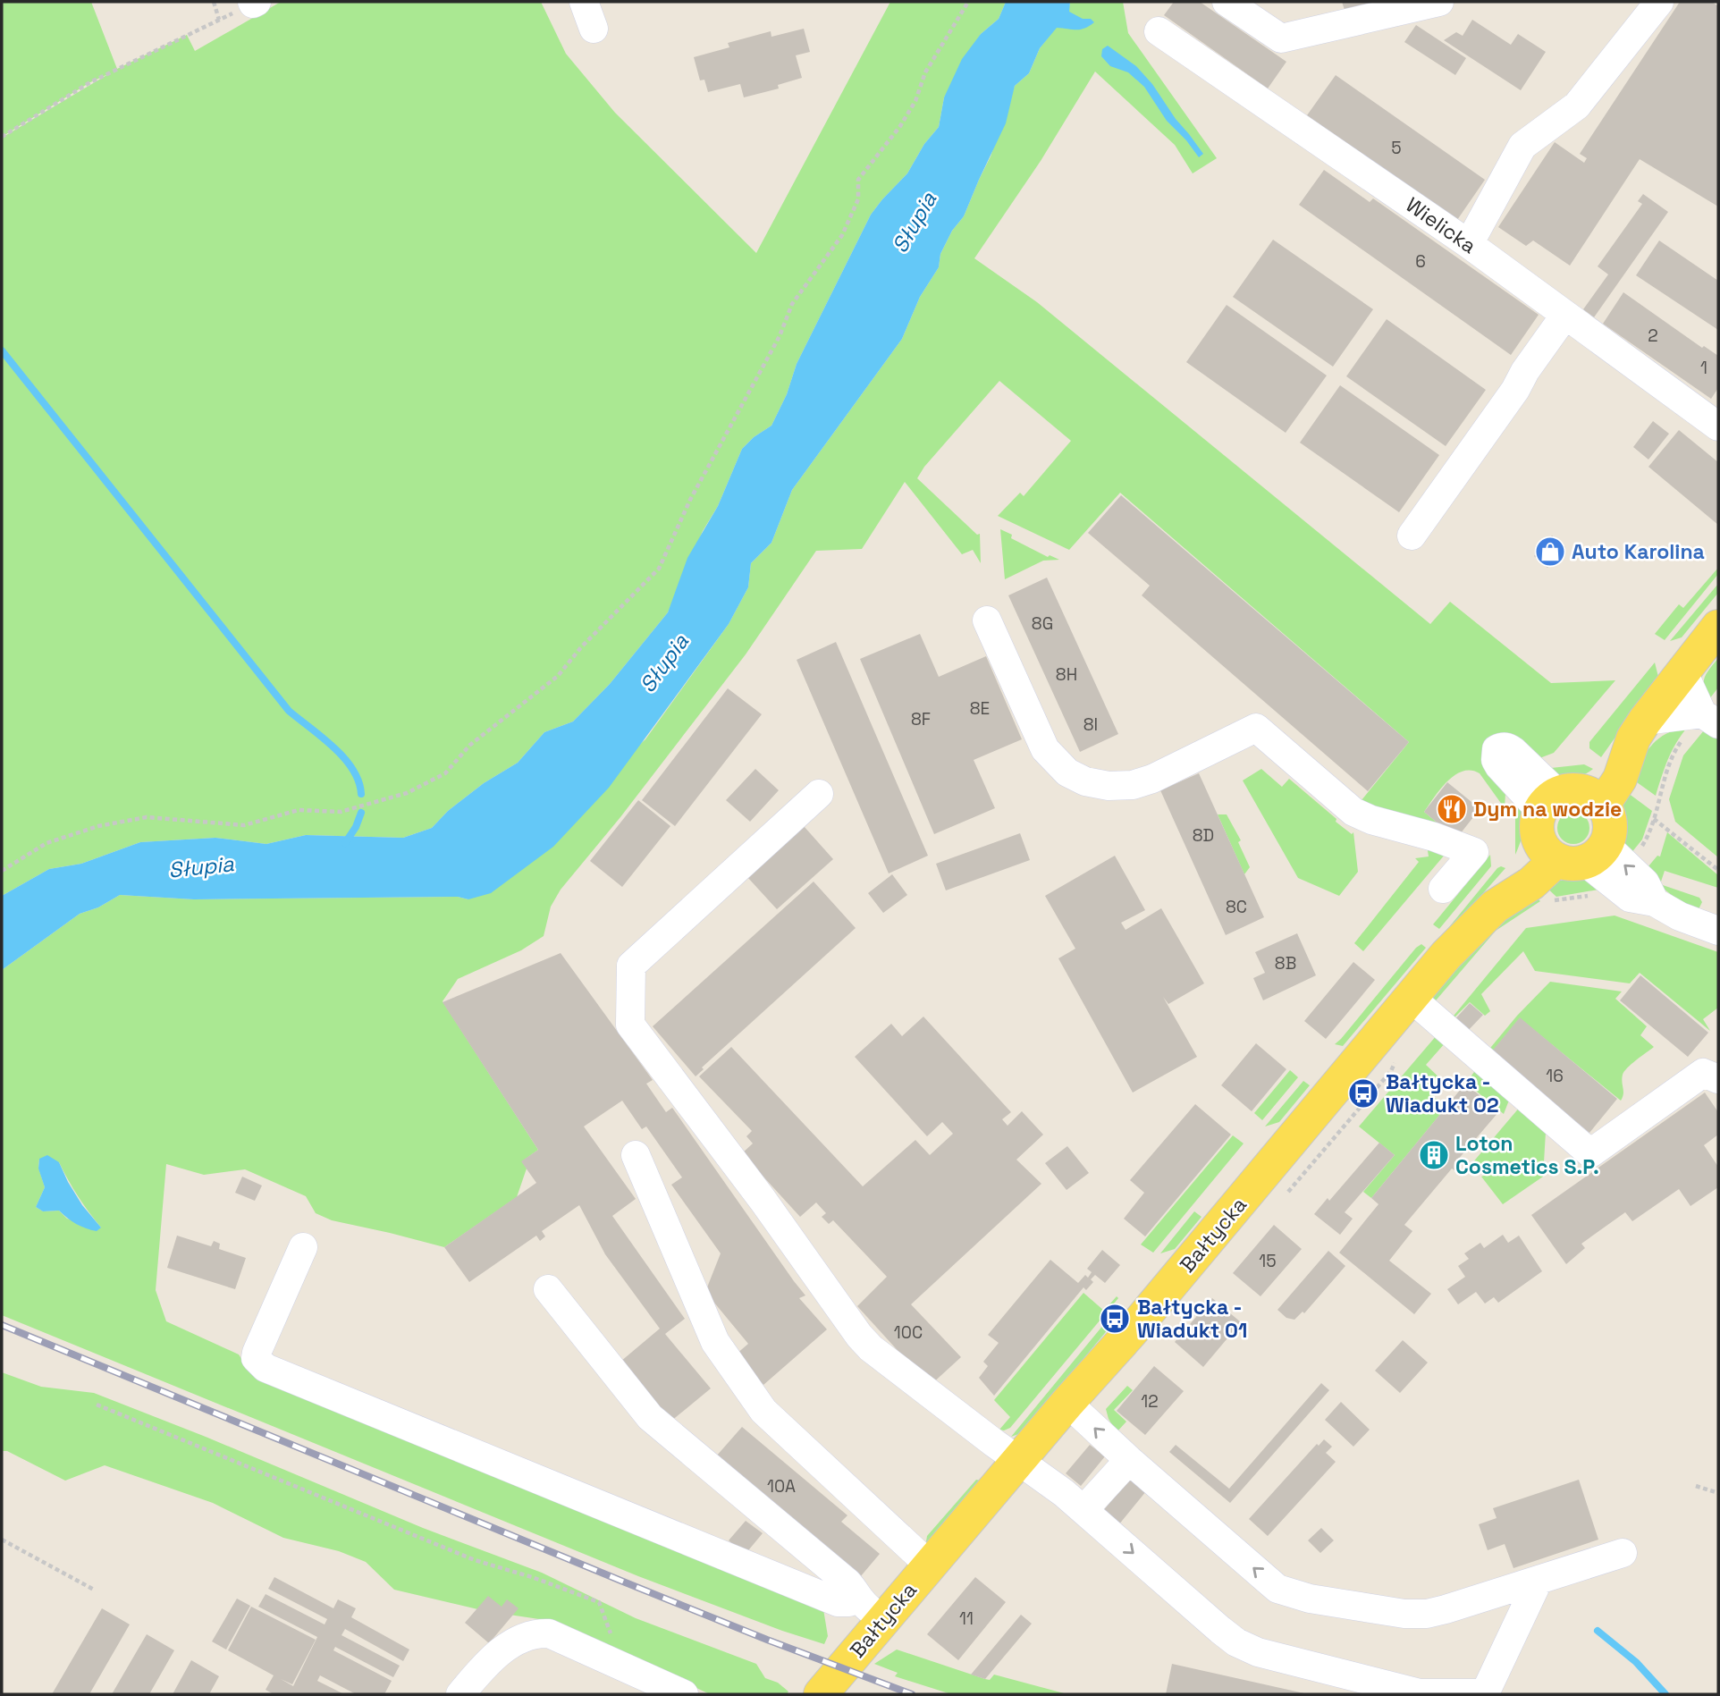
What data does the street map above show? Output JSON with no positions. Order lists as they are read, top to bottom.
{
  "streets": {
    "main road": ["Bałtycka"],
    "street": ["Wielicka"]
  },
  "water": ["Słupia"],
  "places": {
    "shop": ["Auto Karolina"],
    "restaurant": ["Dym na wodzie"],
    "bus stop": ["Bałtycka - Wiadukt 02", "Bałtycka - Wiadukt 01"],
    "building": ["Loton Cosmetics S.P."]
  },
  "house_numbers": [
    "5",
    "6",
    "2",
    "1",
    "8G",
    "8H",
    "8E",
    "8F",
    "8I",
    "8D",
    "8C",
    "8B",
    "16",
    "15",
    "10C",
    "12",
    "10A",
    "11"
  ]
}
